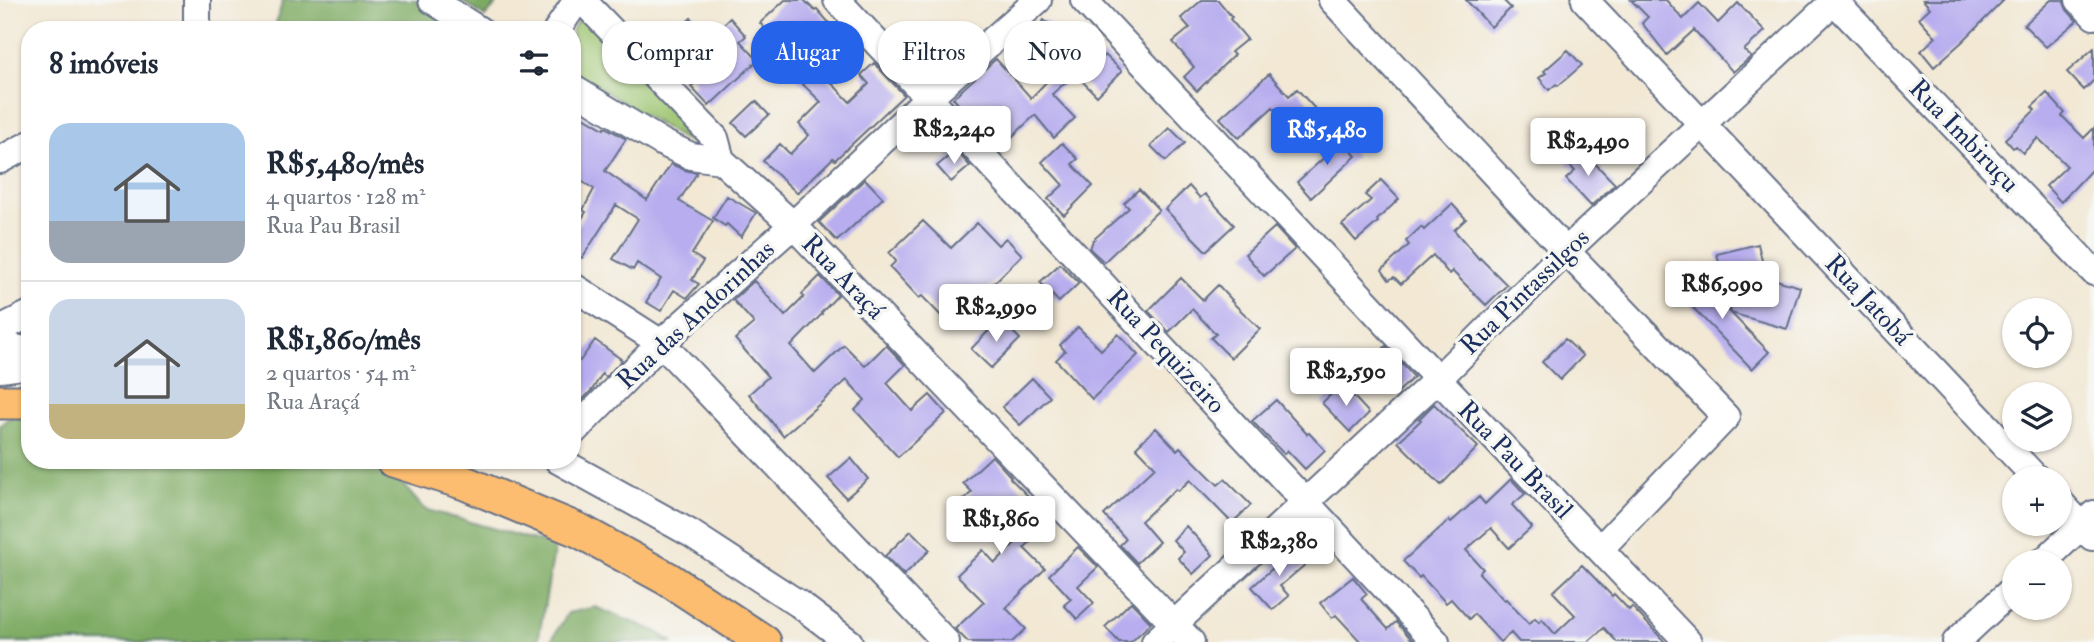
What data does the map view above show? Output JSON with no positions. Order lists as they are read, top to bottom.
{
  "streets": {
    "street": [
      "Rua Imbiruçu",
      "Rua Araçá",
      "Rua Pintassilgos",
      "Rua Jatobá",
      "Rua das Andorinhas",
      "Rua Pequizeiro",
      "Rua Pau Brasil"
    ]
  },
  "crossings": [
    ["Rua Imbiruçu", "Rua Pintassilgos"],
    ["Rua Araçá", "Rua Pintassilgos"],
    ["Rua Araçá", "Rua das Andorinhas"],
    ["Rua Pintassilgos", "Rua Jatobá"],
    ["Rua Pintassilgos", "Rua Pequizeiro"],
    ["Rua Pintassilgos", "Rua Pau Brasil"],
    ["Rua das Andorinhas", "Rua Pequizeiro"]
  ],
  "page": {
    "chip": [
      "Comprar",
      "Alugar",
      "Filtros",
      "Novo"
    ],
    "heading": "8 imóveis",
    "list": [
      {
        "name": "R$5,480/mês",
        "note": "4 quartos · 128 m² · Rua Pau Brasil"
      },
      {
        "name": "R$1,860/mês",
        "note": "2 quartos · 54 m² · Rua Araçá"
      }
    ],
    "price": [
      "R$2,240",
      "R$5,480",
      "R$2,490",
      "R$6,090",
      "R$2,990",
      "R$2,590",
      "R$1,860",
      "R$2,380"
    ],
    "map_buttons": ["+", "−"]
  }
}
